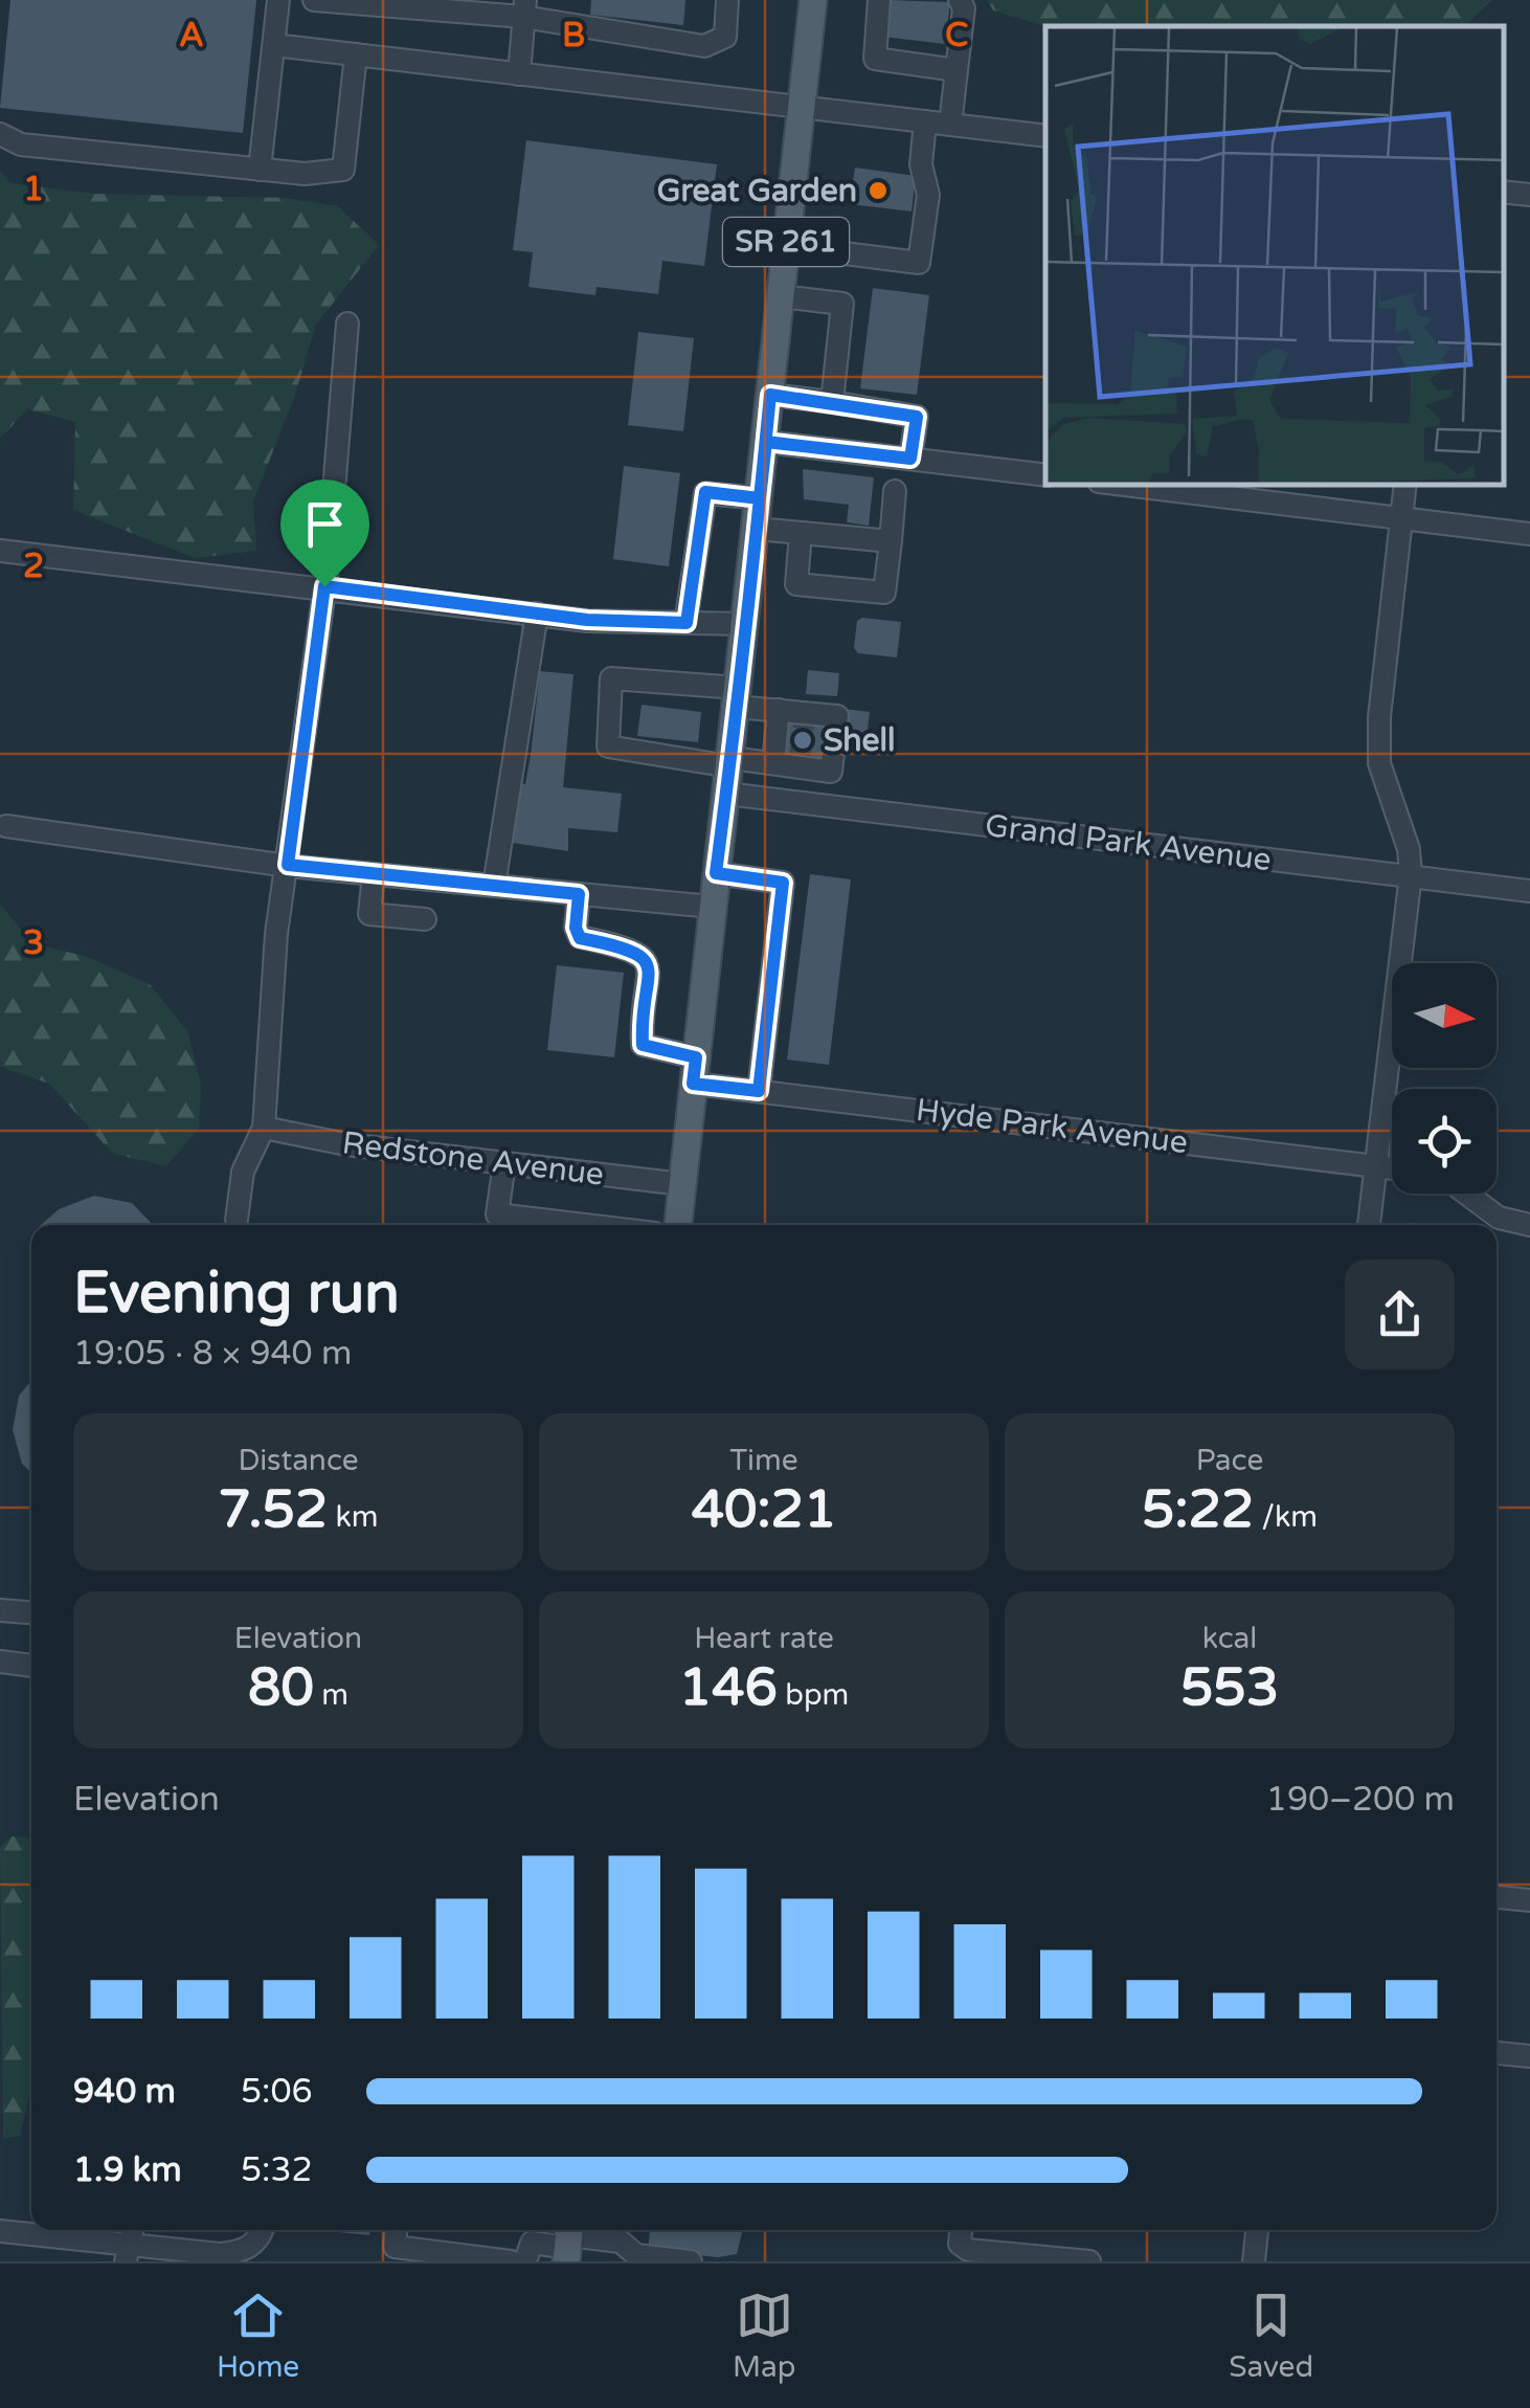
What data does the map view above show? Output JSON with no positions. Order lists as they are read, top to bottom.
{
  "streets": {
    "main road": ["SR 261"],
    "street": ["Grand Park Avenue", "Hyde Park Avenue", "Redstone Avenue"]
  },
  "crossings": [
    ["SR 261", "Grand Park Avenue"],
    ["SR 261", "Hyde Park Avenue"],
    ["SR 261", "Redstone Avenue"]
  ],
  "places": ["Great Garden", "Shell"],
  "north": "right",
  "page": {
    "heading": ["Evening run", "19:05 · 8 × 940 m"],
    "stats": [
      ["Distance", "7.52 km"],
      ["Time", "40:21"],
      ["Pace", "5:22 /km"],
      ["Elevation", "80 m"],
      ["Heart rate", "146 bpm"],
      ["kcal", "553"]
    ],
    "chart": ["Elevation", "190–200 m"],
    "list": [
      {
        "name": "940 m",
        "note": "5:06"
      },
      {
        "name": "1.9 km",
        "note": "5:32"
      }
    ],
    "tabs": ["Home", "Map", "Saved"]
  },
  "grid": {
    "columns": ["A", "B", "C"],
    "rows": ["1", "2", "3"]
  }
}
